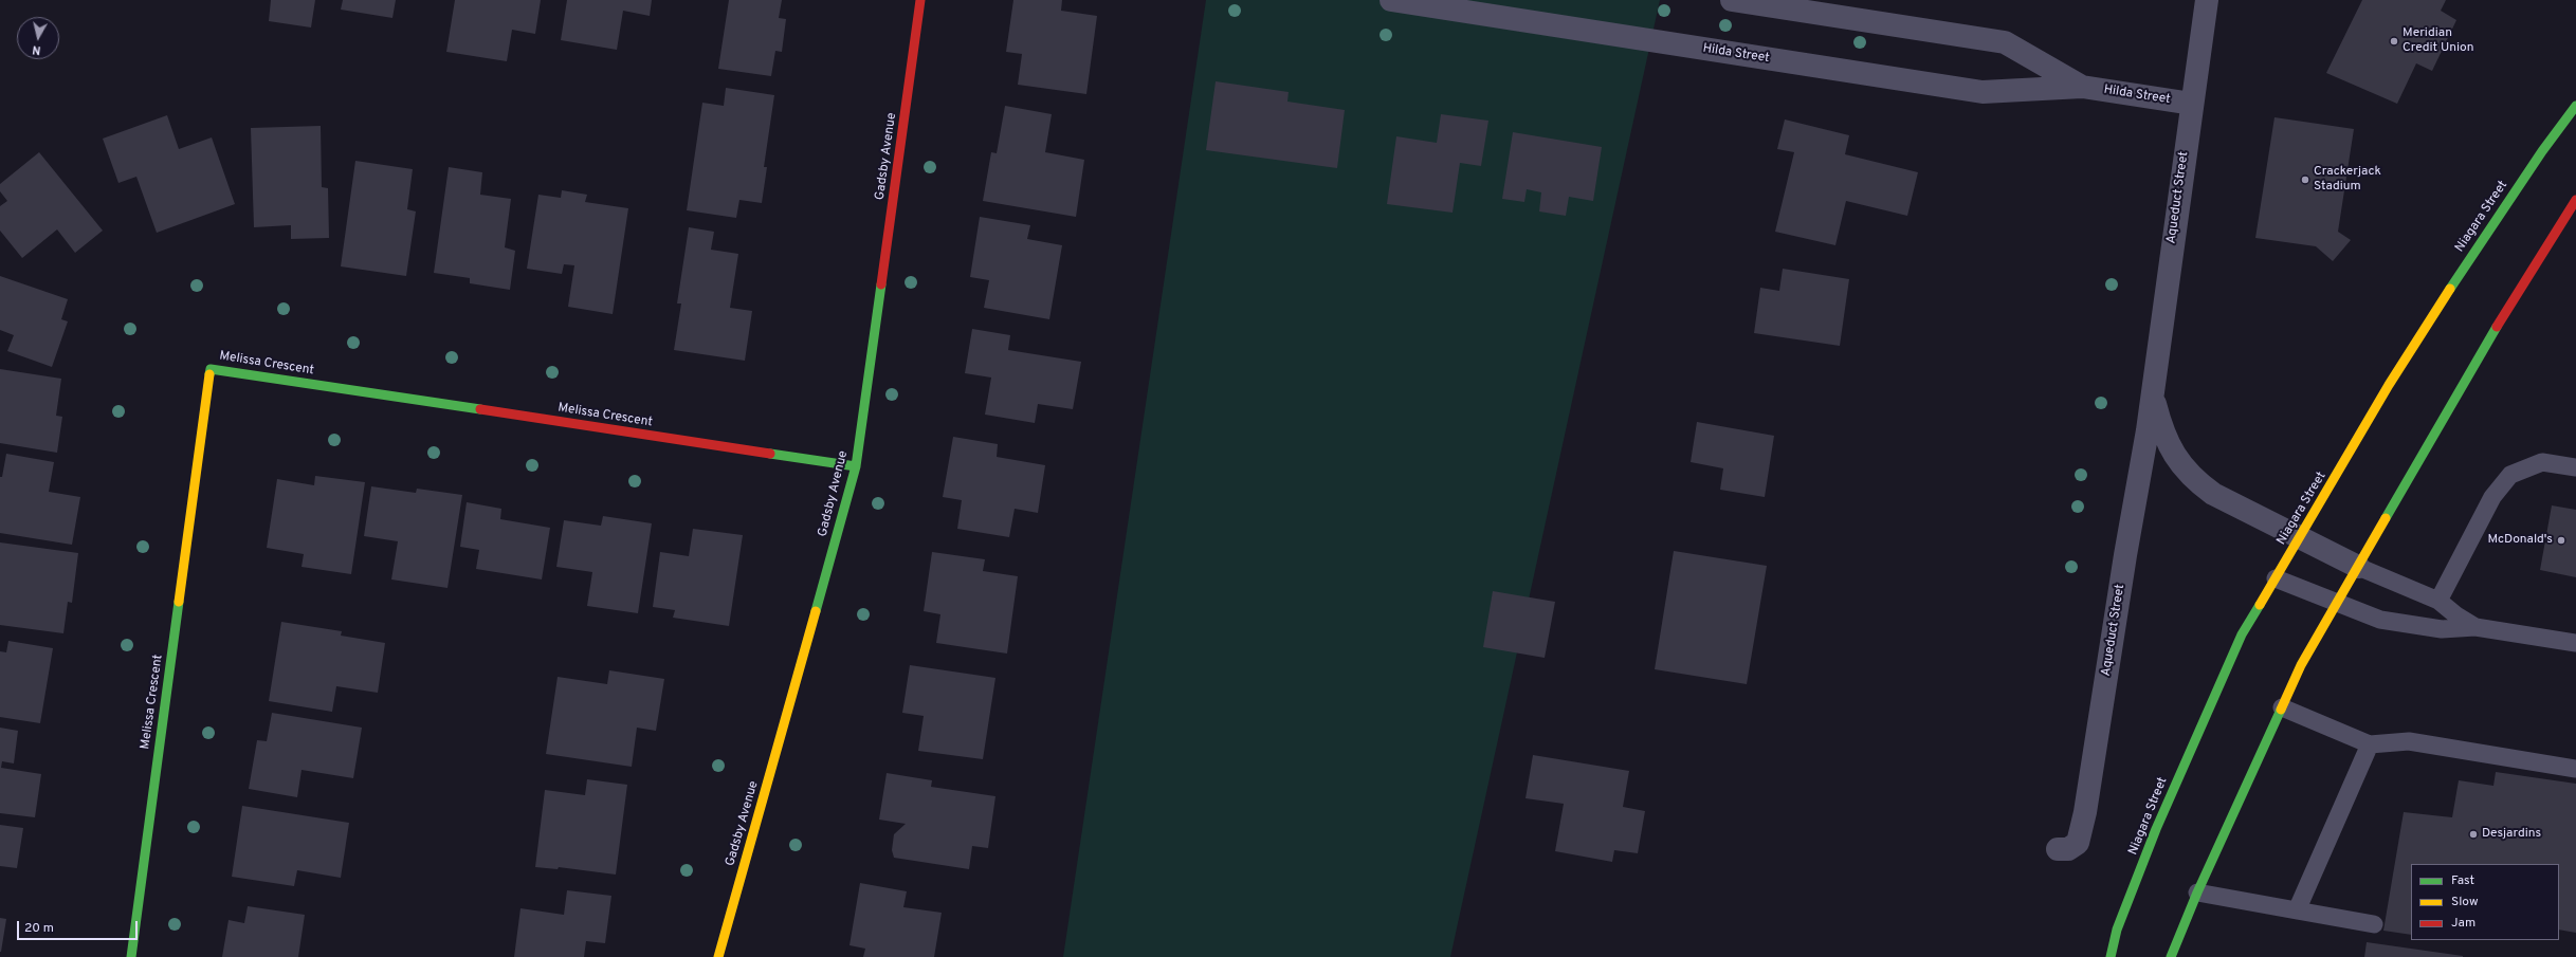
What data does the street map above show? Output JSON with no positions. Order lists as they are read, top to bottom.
{
  "streets": {
    "street": [
      "Hilda Street",
      "Gadsby Avenue",
      "Aqueduct Street",
      "Niagara Street",
      "Melissa Crescent"
    ]
  },
  "crossings": [
    ["Hilda Street", "Aqueduct Street"],
    ["Gadsby Avenue", "Melissa Crescent"],
    ["Aqueduct Street", "Niagara Street"]
  ],
  "places": [
    "Meridian Credit Union",
    "Crackerjack Stadium",
    "McDonald's",
    "Desjardins"
  ],
  "legend": ["Fast", "Slow", "Jam"],
  "scale_bar": "20 m",
  "north": "bottom"
}
